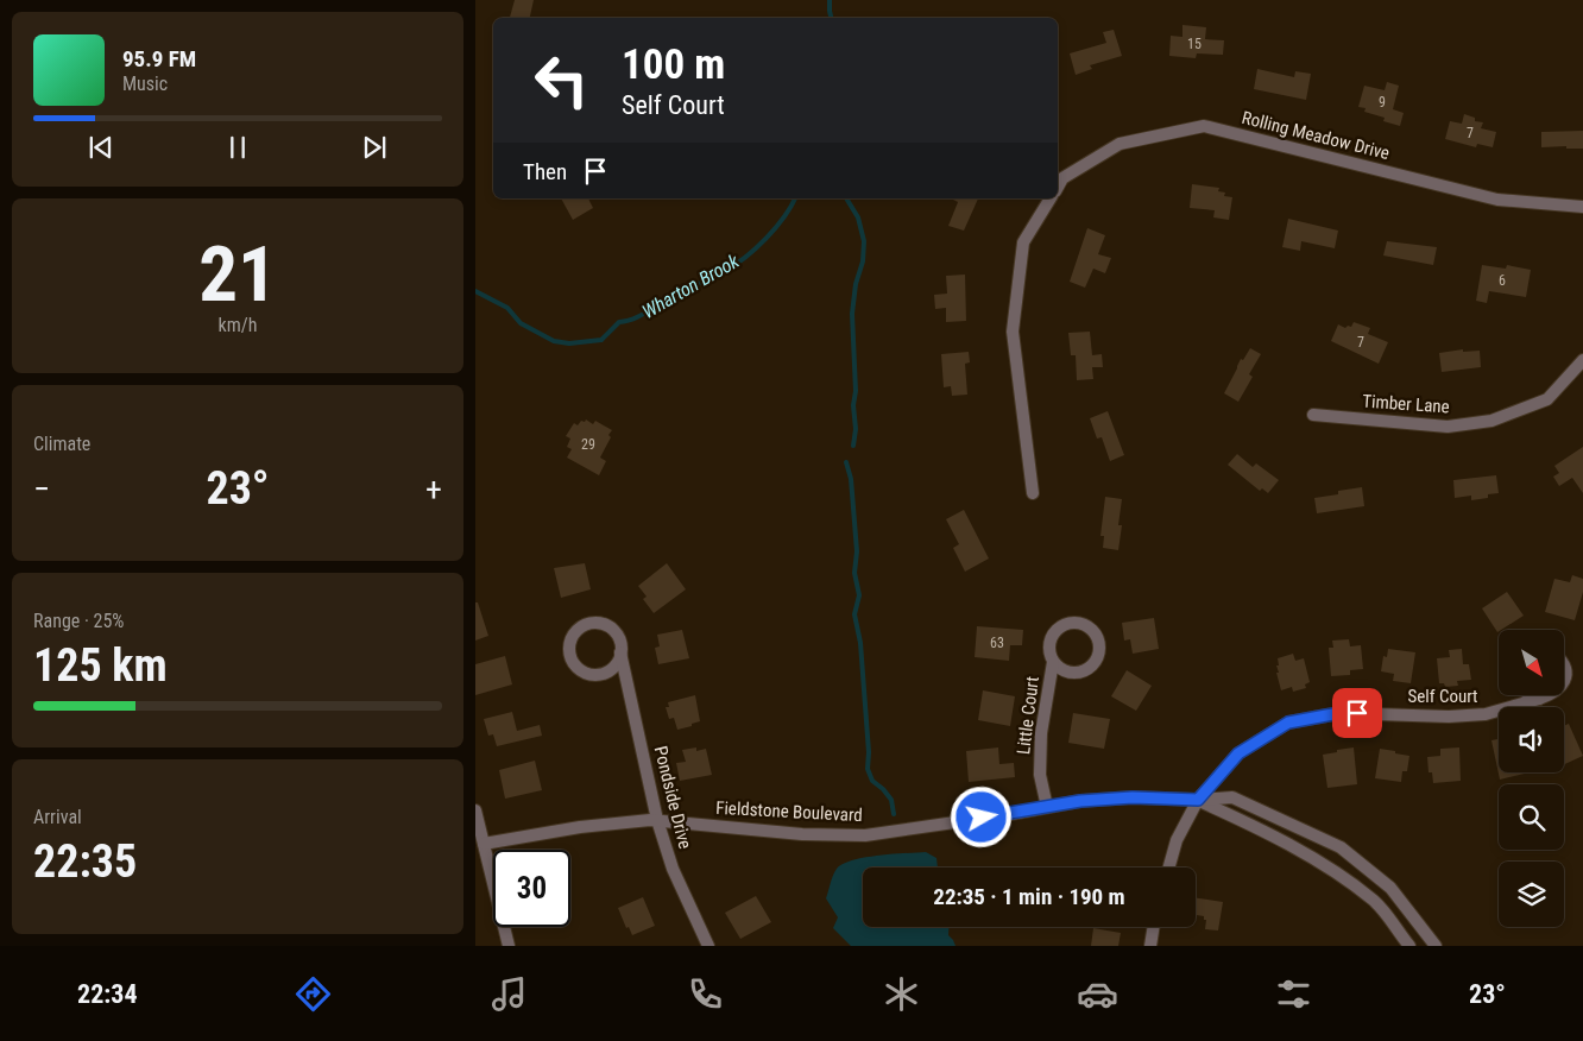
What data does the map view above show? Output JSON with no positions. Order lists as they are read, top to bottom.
{
  "streets": {
    "street": [
      "Rolling Meadow Drive",
      "Timber Lane",
      "Self Court",
      "Little Court",
      "Pondside Drive",
      "Fieldstone Boulevard"
    ]
  },
  "crossings": [
    ["Self Court", "Fieldstone Boulevard"],
    ["Little Court", "Fieldstone Boulevard"],
    ["Pondside Drive", "Fieldstone Boulevard"]
  ],
  "water": ["Wharton Brook"],
  "house_numbers": [
    "15",
    "9",
    "7",
    "6",
    "7",
    "29",
    "63"
  ],
  "north": "bottom right",
  "page": {
    "turn": ["100 m", "Self Court"],
    "song": ["95.9 FM", "Music"],
    "then": "Then",
    "tile": [
      ["21", "km/h"],
      "Climate",
      ["Range · 25%", "125 km"],
      ["Arrival", "22:35"]
    ],
    "heat": ["−", "23°", "+"],
    "limit": "30",
    "trip": "22:35 · 1 min · 190 m",
    "tabs": ["22:34", "23°"]
  }
}
